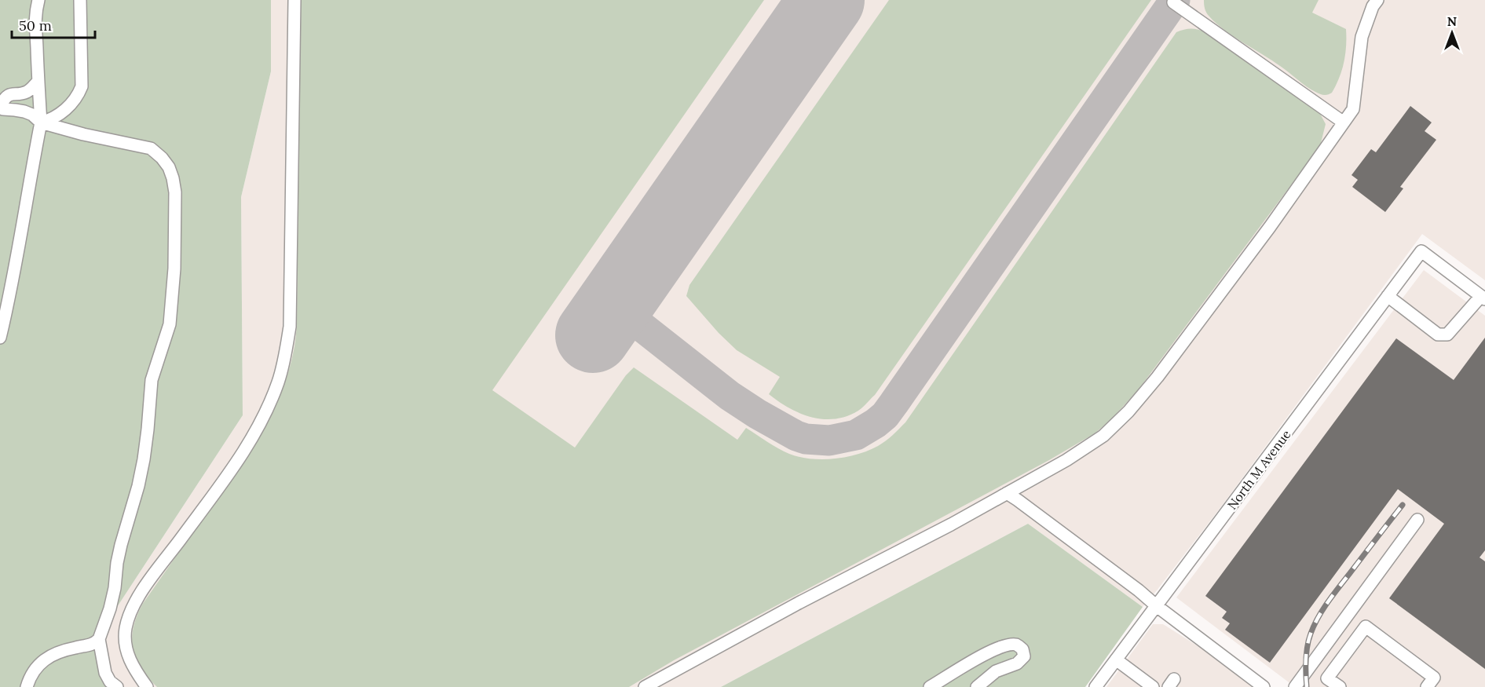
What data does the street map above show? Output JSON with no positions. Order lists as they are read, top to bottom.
{
  "streets": {
    "street": ["North M Avenue"]
  },
  "scale_bar": "50 m",
  "north": "top"
}
